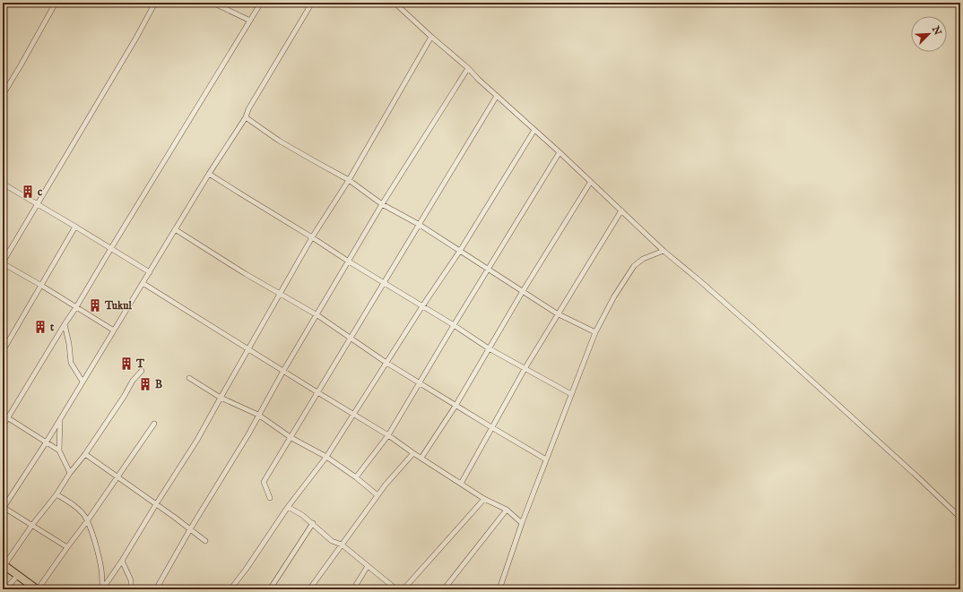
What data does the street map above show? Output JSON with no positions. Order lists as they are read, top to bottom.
{
  "places": {
    "building": [
      "c",
      "Tukul",
      "t",
      "T",
      "B"
    ]
  },
  "north": "top right"
}
